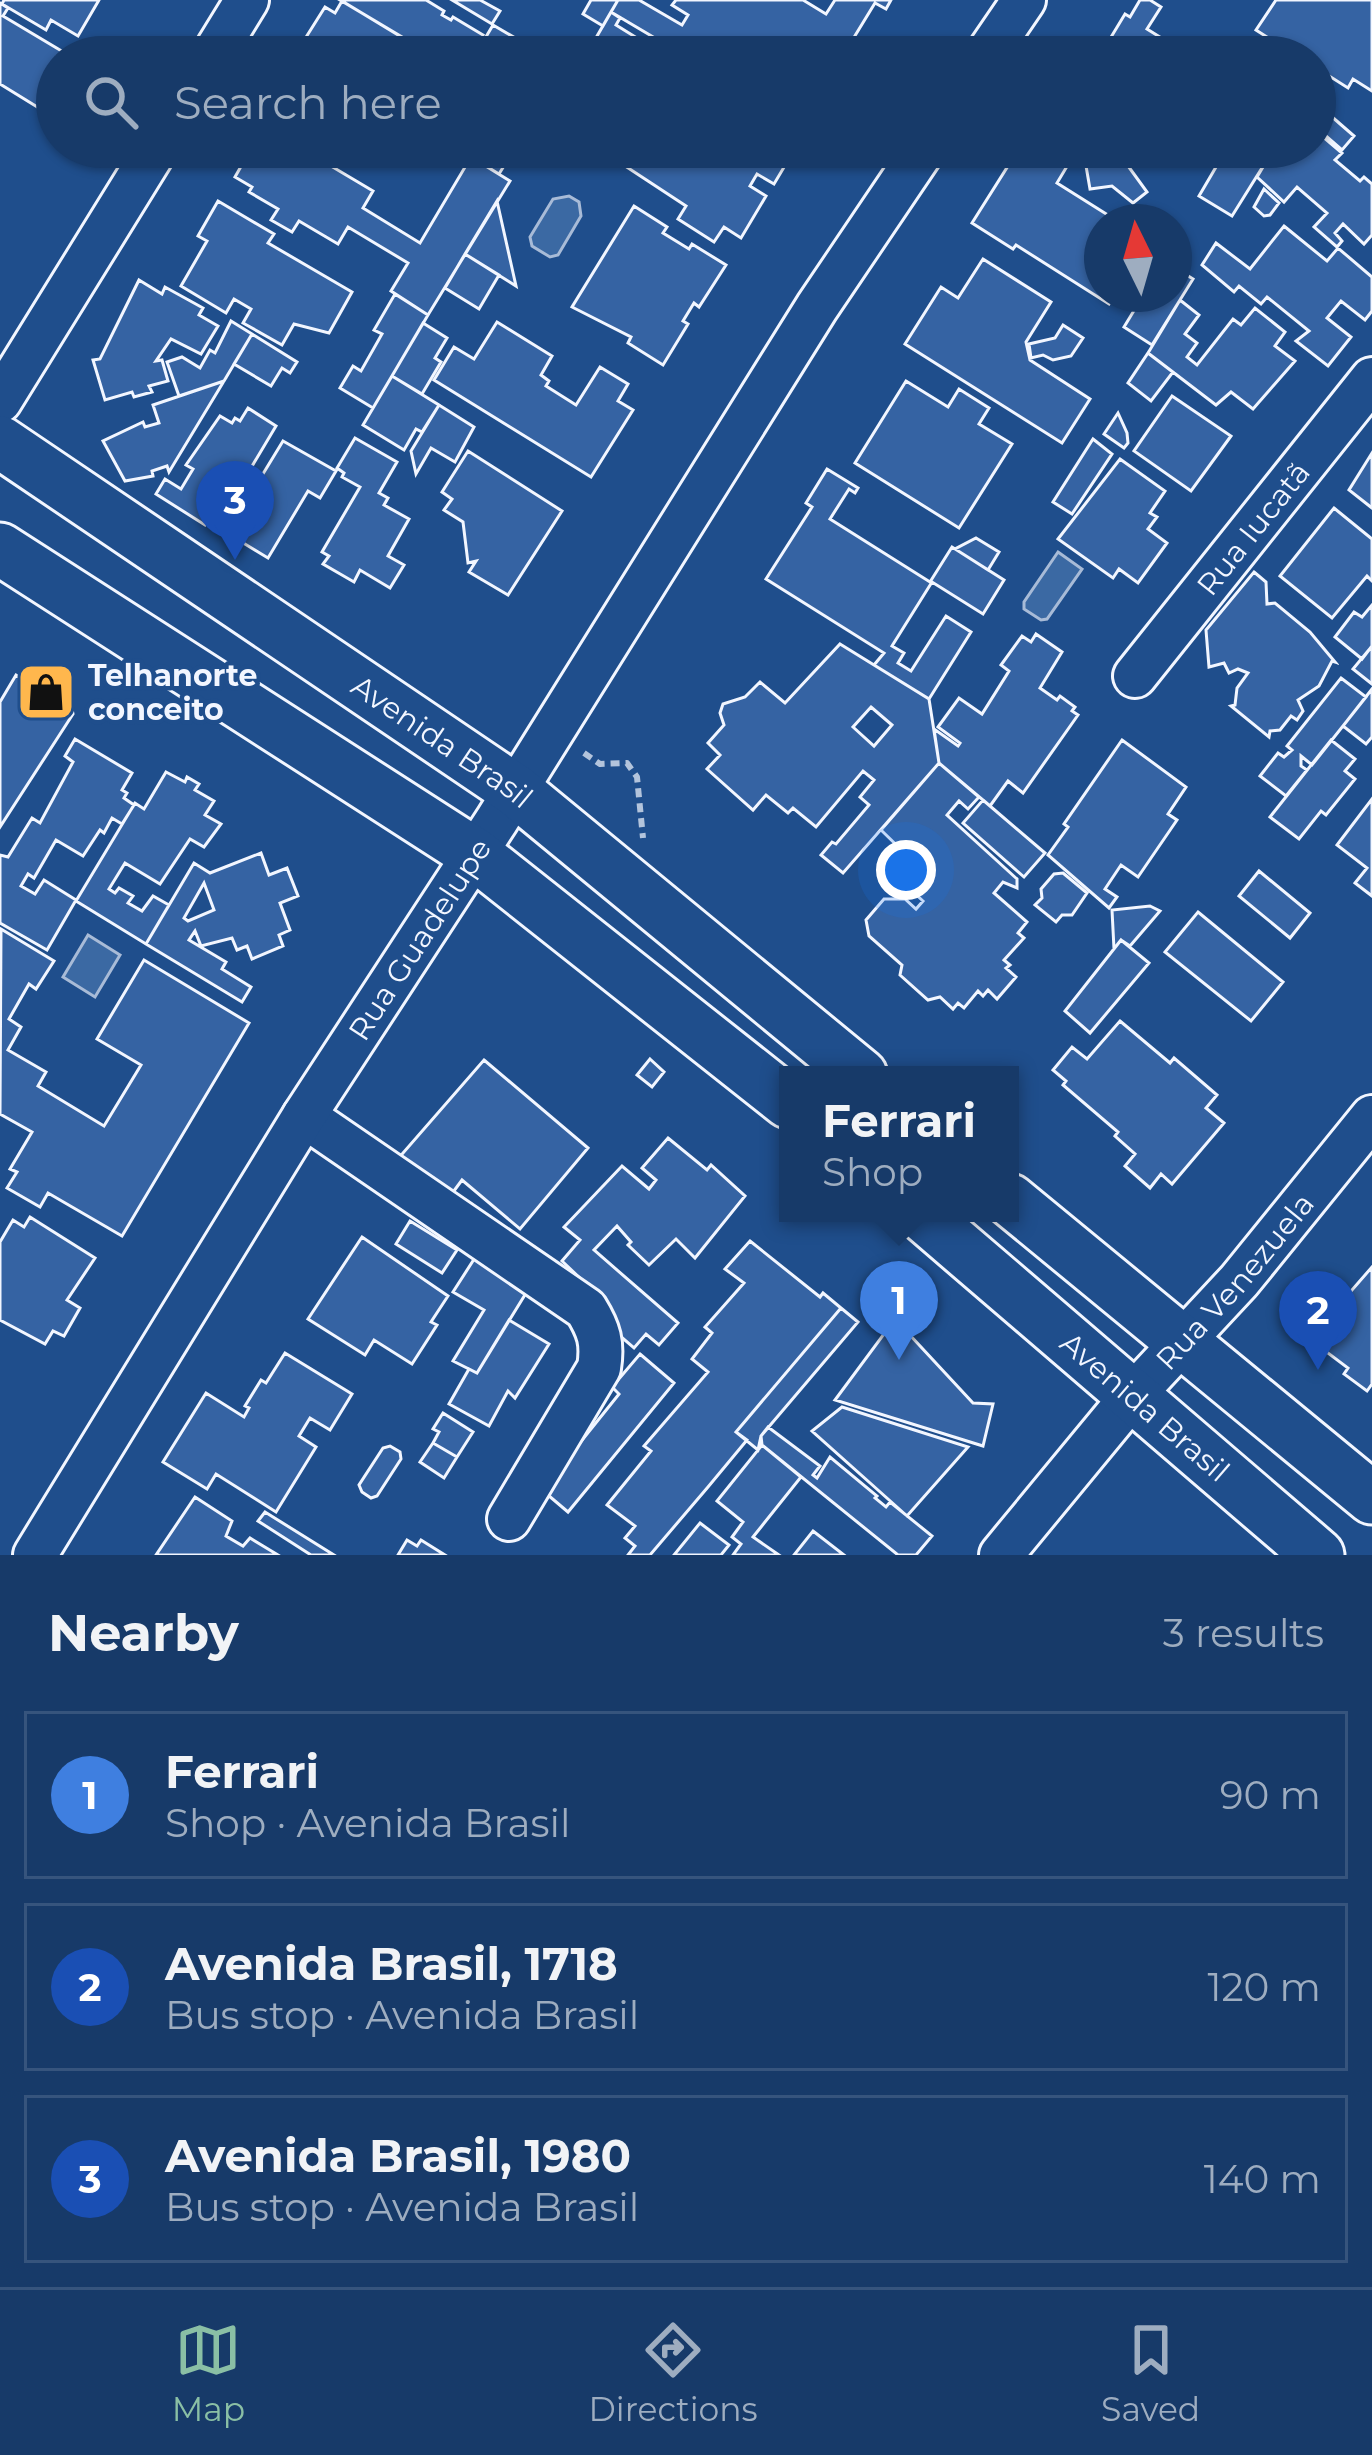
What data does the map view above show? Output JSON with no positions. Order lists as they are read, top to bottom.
{
  "streets": {
    "main road": ["Avenida Brasil"],
    "street": ["Rua Iucatã", "Rua Guadelupe", "Rua Venezuela"]
  },
  "crossings": [
    ["Avenida Brasil", "Rua Guadelupe"],
    ["Avenida Brasil", "Rua Venezuela"]
  ],
  "places": {
    "shop": ["Telhanorte conceito"]
  },
  "north": "top",
  "page": {
    "search": "Search here",
    "pins": ["3", "1", "2"],
    "popup": ["Ferrari", "Shop"],
    "heading": ["Nearby", "3 results"],
    "list": [
      {
        "mark": "1",
        "name": "Ferrari",
        "note": "Shop · Avenida Brasil",
        "value": "90 m"
      },
      {
        "mark": "2",
        "name": "Avenida Brasil, 1718",
        "note": "Bus stop · Avenida Brasil",
        "value": "120 m"
      },
      {
        "mark": "3",
        "name": "Avenida Brasil, 1980",
        "note": "Bus stop · Avenida Brasil",
        "value": "140 m"
      }
    ],
    "nav": ["Map", "Directions", "Saved"]
  }
}
